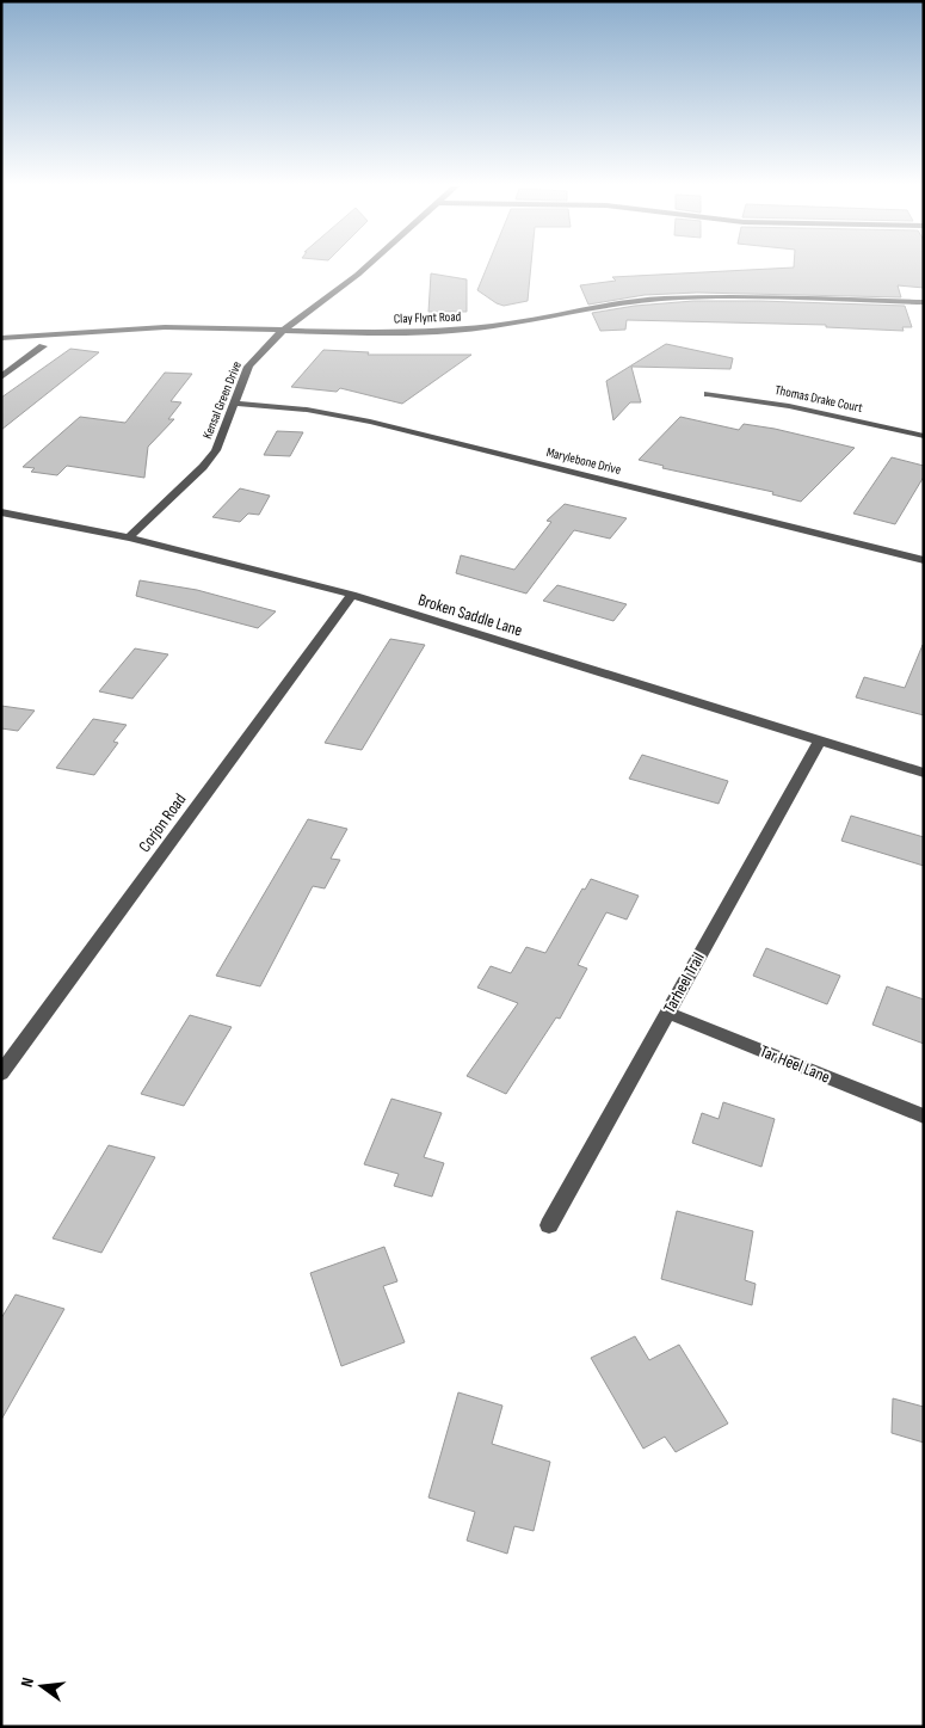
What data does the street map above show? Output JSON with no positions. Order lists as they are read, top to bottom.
{
  "streets": {
    "street": [
      "Clay Flynt Road",
      "Thomas Drake Court",
      "Kensal Green Drive",
      "Marylebone Drive",
      "Broken Saddle Lane",
      "Corjon Road",
      "Tarheel Trail",
      "Tar Heel Lane"
    ]
  },
  "crossings": [
    ["Clay Flynt Road", "Kensal Green Drive"],
    ["Kensal Green Drive", "Marylebone Drive"],
    ["Kensal Green Drive", "Broken Saddle Lane"],
    ["Broken Saddle Lane", "Corjon Road"],
    ["Broken Saddle Lane", "Tarheel Trail"],
    ["Tarheel Trail", "Tar Heel Lane"]
  ],
  "north": "left"
}
